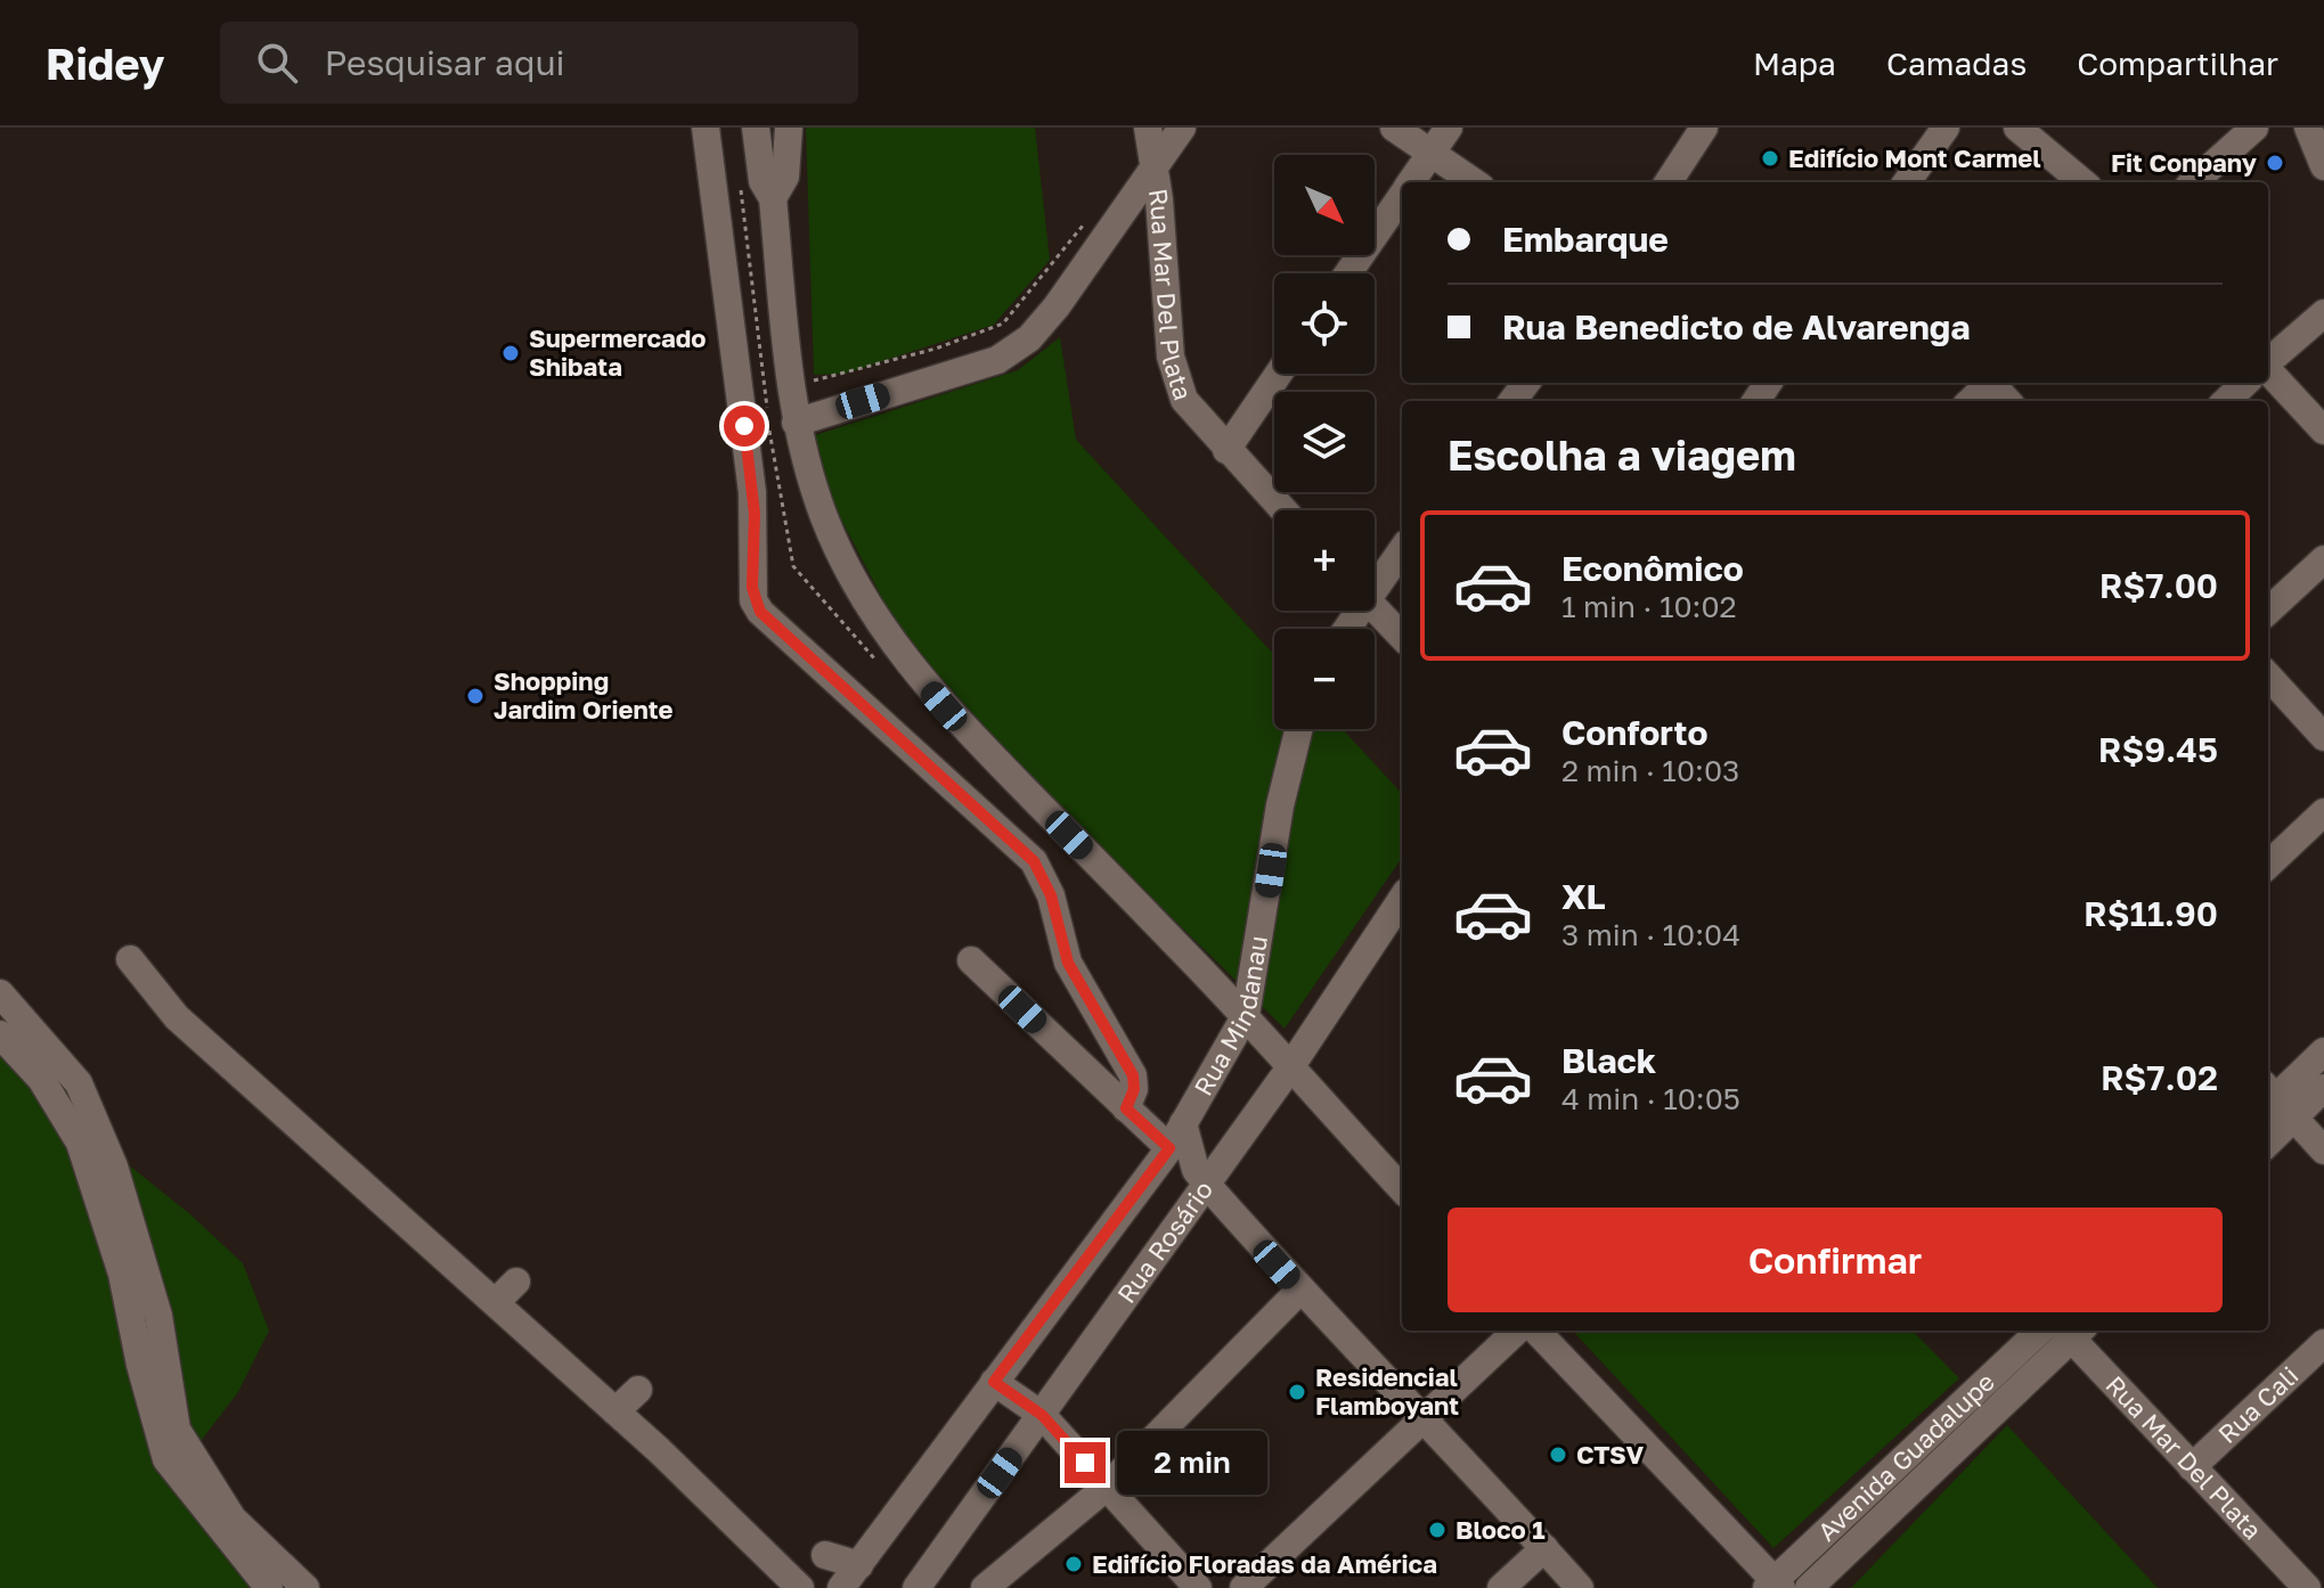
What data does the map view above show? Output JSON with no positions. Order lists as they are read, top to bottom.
{
  "streets": {
    "street": [
      "Rua Mar Del Plata",
      "Rua Mindanau",
      "Rua Rosário",
      "Rua Cali",
      "Avenida Guadalupe"
    ]
  },
  "crossings": [
    ["Rua Mar Del Plata", "Rua Cali"]
  ],
  "places": [
    "Edifício Mont Carmel",
    "Fit Conpany",
    "Supermercado Shibata",
    "Shopping Jardim Oriente",
    "Residencial Flamboyant",
    "CTSV",
    "Bloco 1",
    "Edifício Floradas da América"
  ],
  "north": "bottom right",
  "page": {
    "header": "Ridey",
    "search": "Pesquisar aqui",
    "nav": ["Mapa", "Camadas", "Compartilhar"],
    "map_buttons": ["+", "−"],
    "banner": ["Embarque", "Rua Benedicto de Alvarenga"],
    "heading": "Escolha a viagem",
    "list": [
      {
        "name": "Econômico",
        "note": "1 min · 10:02",
        "value": "R$7.00"
      },
      {
        "name": "Conforto",
        "note": "2 min · 10:03",
        "value": "R$9.45"
      },
      {
        "name": "XL",
        "note": "3 min · 10:04",
        "value": "R$11.90"
      },
      {
        "name": "Black",
        "note": "4 min · 10:05",
        "value": "R$7.02"
      }
    ],
    "buttons": "Confirmar",
    "bubble": "2 min"
  }
}
